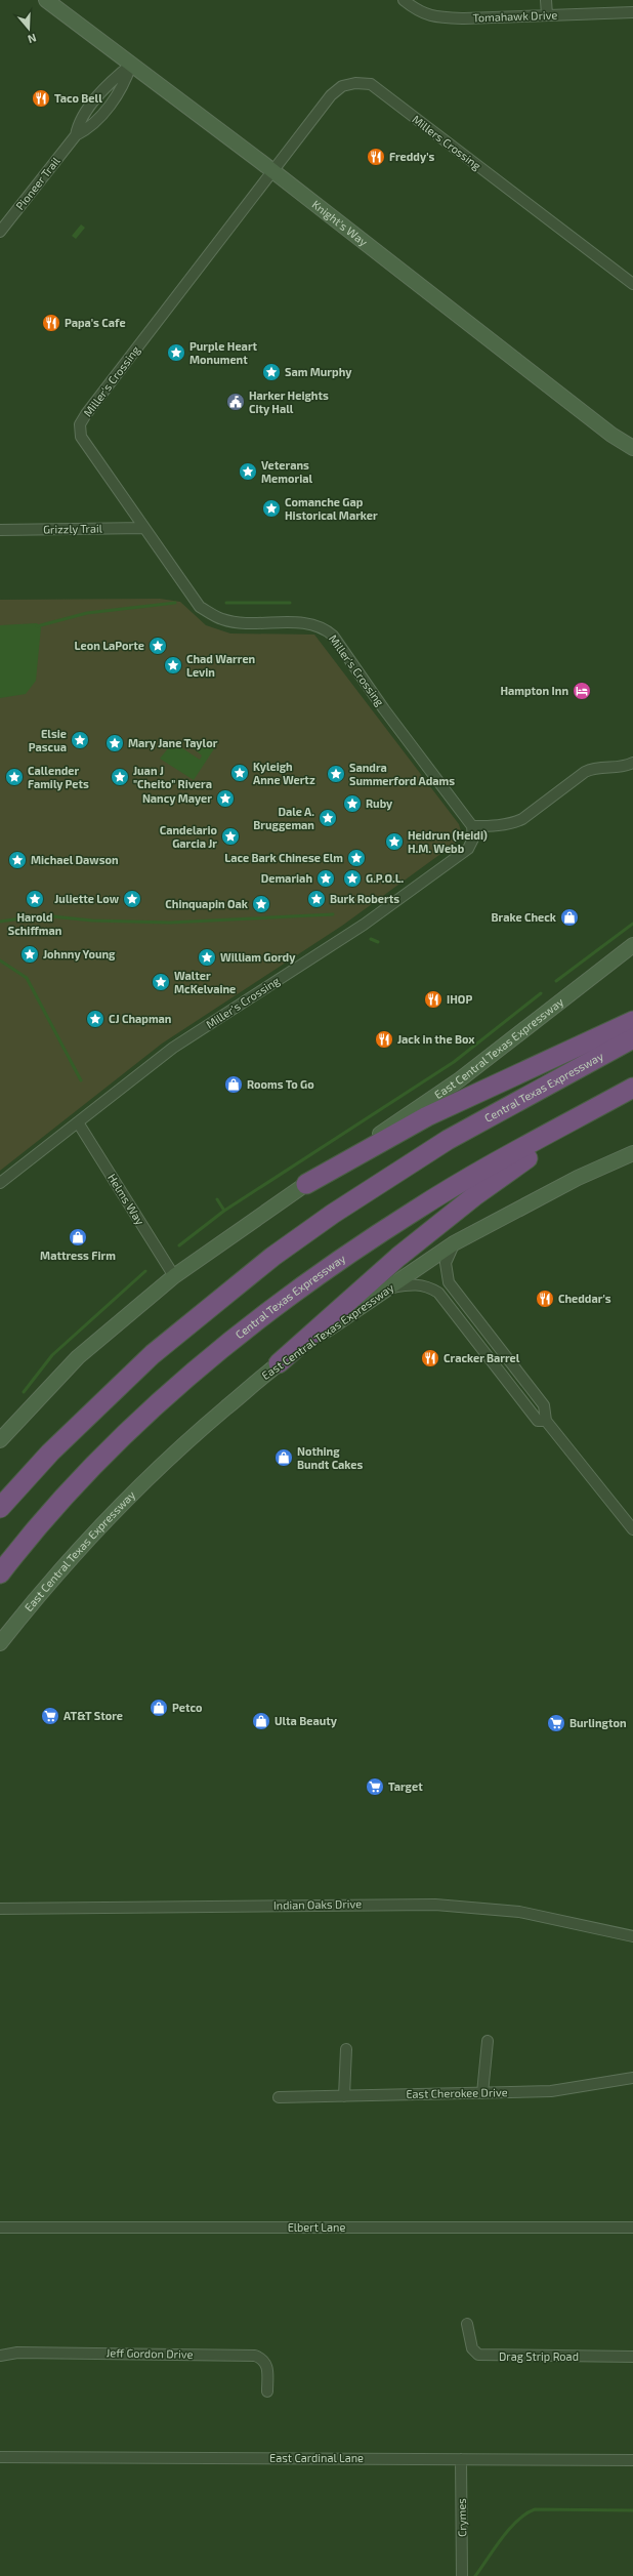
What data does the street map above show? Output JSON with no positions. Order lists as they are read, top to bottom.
{
  "streets": {
    "highway": ["Central Texas Expressway"],
    "main road": ["Knight's Way", "East Central Texas Expressway"],
    "street": [
      "Tomahawk Drive",
      "Millers Crossing",
      "Pioneer Trail",
      "Miller's Crossing",
      "Grizzly Trail",
      "Helms Way",
      "Indian Oaks Drive",
      "East Cherokee Drive",
      "Elbert Lane",
      "Jeff Gordon Drive",
      "Drag Strip Road",
      "East Cardinal Lane",
      "Crymes"
    ]
  },
  "crossings": [
    ["Millers Crossing", "Knight's Way"],
    ["Millers Crossing", "Miller's Crossing"],
    ["Pioneer Trail", "Knight's Way"],
    ["Knight's Way", "Miller's Crossing"],
    ["Miller's Crossing", "Grizzly Trail"],
    ["Miller's Crossing", "Helms Way"],
    ["East Central Texas Expressway", "Helms Way"],
    ["East Cardinal Lane", "Crymes"]
  ],
  "places": {
    "restaurant": [
      "Taco Bell",
      "Freddy's",
      "Papa's Cafe",
      "IHOP",
      "Jack in the Box",
      "Cheddar's",
      "Cracker Barrel"
    ],
    "place": [
      "Purple Heart Monument",
      "Sam Murphy",
      "Veterans Memorial",
      "Comanche Gap Historical Marker",
      "Leon LaPorte",
      "Chad Warren Levin",
      "Elsie Pascua",
      "Mary Jane Taylor",
      "Kyleigh Anne Wertz",
      "Sandra Summerford Adams",
      "Callender Family Pets",
      "Juan J \"Cheito\" Rivera",
      "Nancy Mayer",
      "Ruby",
      "Dale A. Bruggeman",
      "Candelario Garcia Jr",
      "Heidrun (Heidi) H.M. Webb",
      "Lace Bark Chinese Elm",
      "Michael Dawson",
      "Demariah",
      "G.P.O.L.",
      "Harold Schiffman",
      "Juliette Low",
      "Burk Roberts",
      "Chinquapin Oak",
      "Johnny Young",
      "William Gordy",
      "Walter McKelvaine",
      "CJ Chapman"
    ],
    "public building": ["Harker Heights City Hall"],
    "hotel": ["Hampton Inn"],
    "shop": [
      "Brake Check",
      "Rooms To Go",
      "Mattress Firm",
      "Nothing Bundt Cakes",
      "Petco",
      "Ulta Beauty"
    ],
    "supermarket": ["AT&T Store", "Burlington", "Target"]
  },
  "north": "bottom"
}
